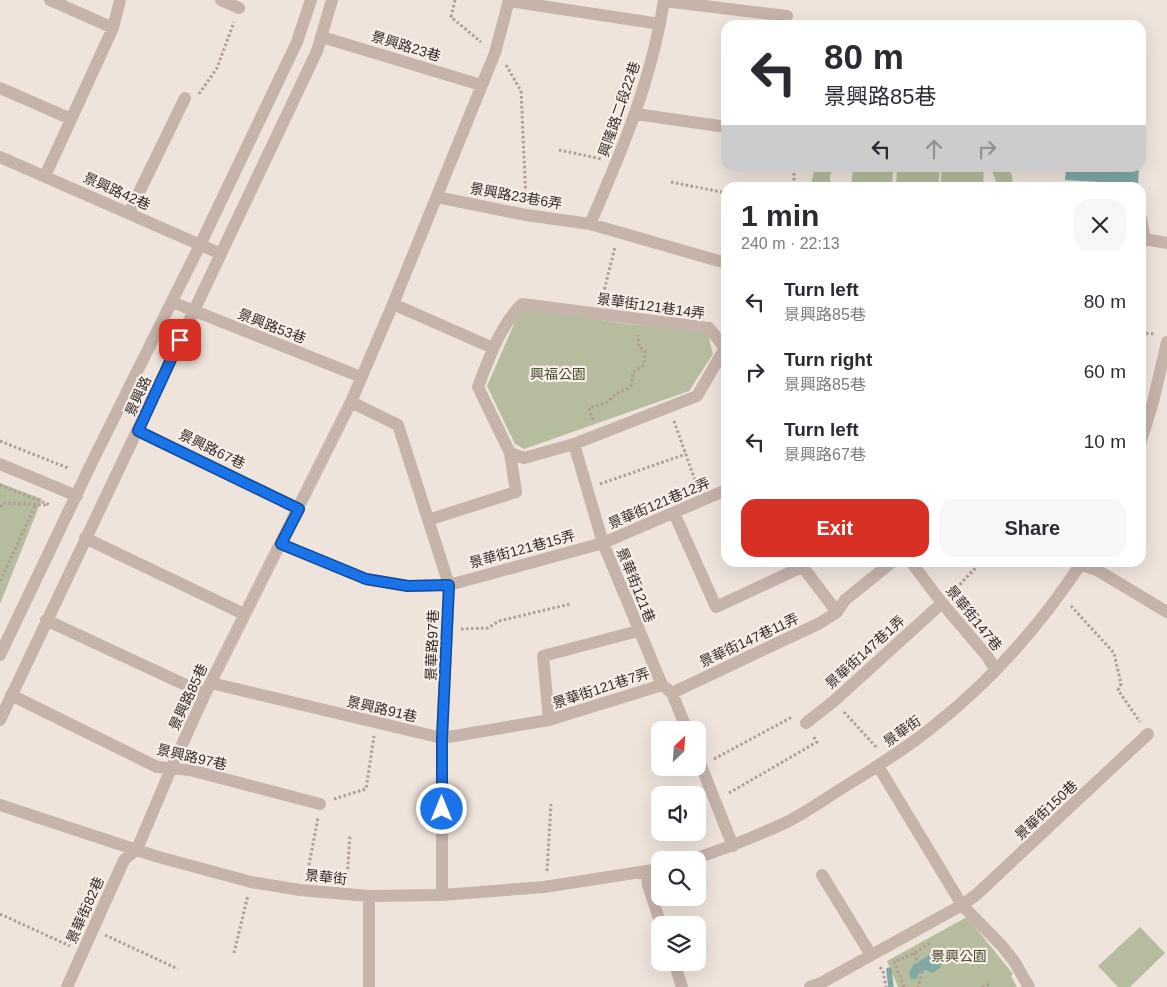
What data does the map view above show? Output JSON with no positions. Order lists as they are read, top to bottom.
{
  "streets": {
    "street": [
      "景興路23巷",
      "興隆路二段22巷",
      "景興路42巷",
      "景興路23巷6弄",
      "景華街121巷14弄",
      "景興路53巷",
      "景興路",
      "景興路67巷",
      "景華街121巷12弄",
      "景華街121巷15弄",
      "景華街121巷",
      "景華街147巷",
      "景華街147巷11弄",
      "景華路97巷",
      "景華街147巷1弄",
      "景華街121巷7弄",
      "景興路85巷",
      "景興路91巷",
      "景華街",
      "景興路97巷",
      "景華街150巷",
      "景華街82巷"
    ]
  },
  "crossings": [
    ["景興路23巷", "景興路"],
    ["興隆路二段22巷", "景興路23巷6弄"],
    ["景興路42巷", "景興路"],
    ["景華街121巷14弄", "景華街121巷"],
    ["景興路53巷", "景興路"],
    ["景興路53巷", "景興路85巷"],
    ["景興路", "景興路67巷"],
    ["景興路", "景興路91巷"],
    ["景興路", "景興路97巷"],
    ["景興路67巷", "景興路85巷"],
    ["景華街121巷12弄", "景華街121巷15弄"],
    ["景華街121巷12弄", "景華街121巷"],
    ["景華街121巷15弄", "景華街121巷"],
    ["景華街121巷15弄", "景華路97巷"],
    ["景華街121巷", "景華街147巷11弄"],
    ["景華街121巷", "景華街121巷7弄"],
    ["景華街147巷", "景華街147巷1弄"],
    ["景華街147巷", "景華街"],
    ["景華路97巷", "景興路85巷"],
    ["景華路97巷", "景興路91巷"],
    ["景華路97巷", "景華街"],
    ["景華街121巷7弄", "景興路91巷"],
    ["景興路85巷", "景興路91巷"],
    ["景興路85巷", "景華街"],
    ["景興路85巷", "景興路97巷"],
    ["景興路85巷", "景華街82巷"],
    ["景華街", "景華街82巷"]
  ],
  "parks": ["興福公園", "景興公園"],
  "north": "top right",
  "page": {
    "turn": ["80 m", "景興路85巷"],
    "heading": ["1 min", "240 m · 22:13"],
    "list": [
      {
        "name": "Turn left",
        "note": "景興路85巷",
        "value": "80 m"
      },
      {
        "name": "Turn right",
        "note": "景興路85巷",
        "value": "60 m"
      },
      {
        "name": "Turn left",
        "note": "景興路67巷",
        "value": "10 m"
      }
    ],
    "buttons": ["Exit", "Share"]
  }
}
